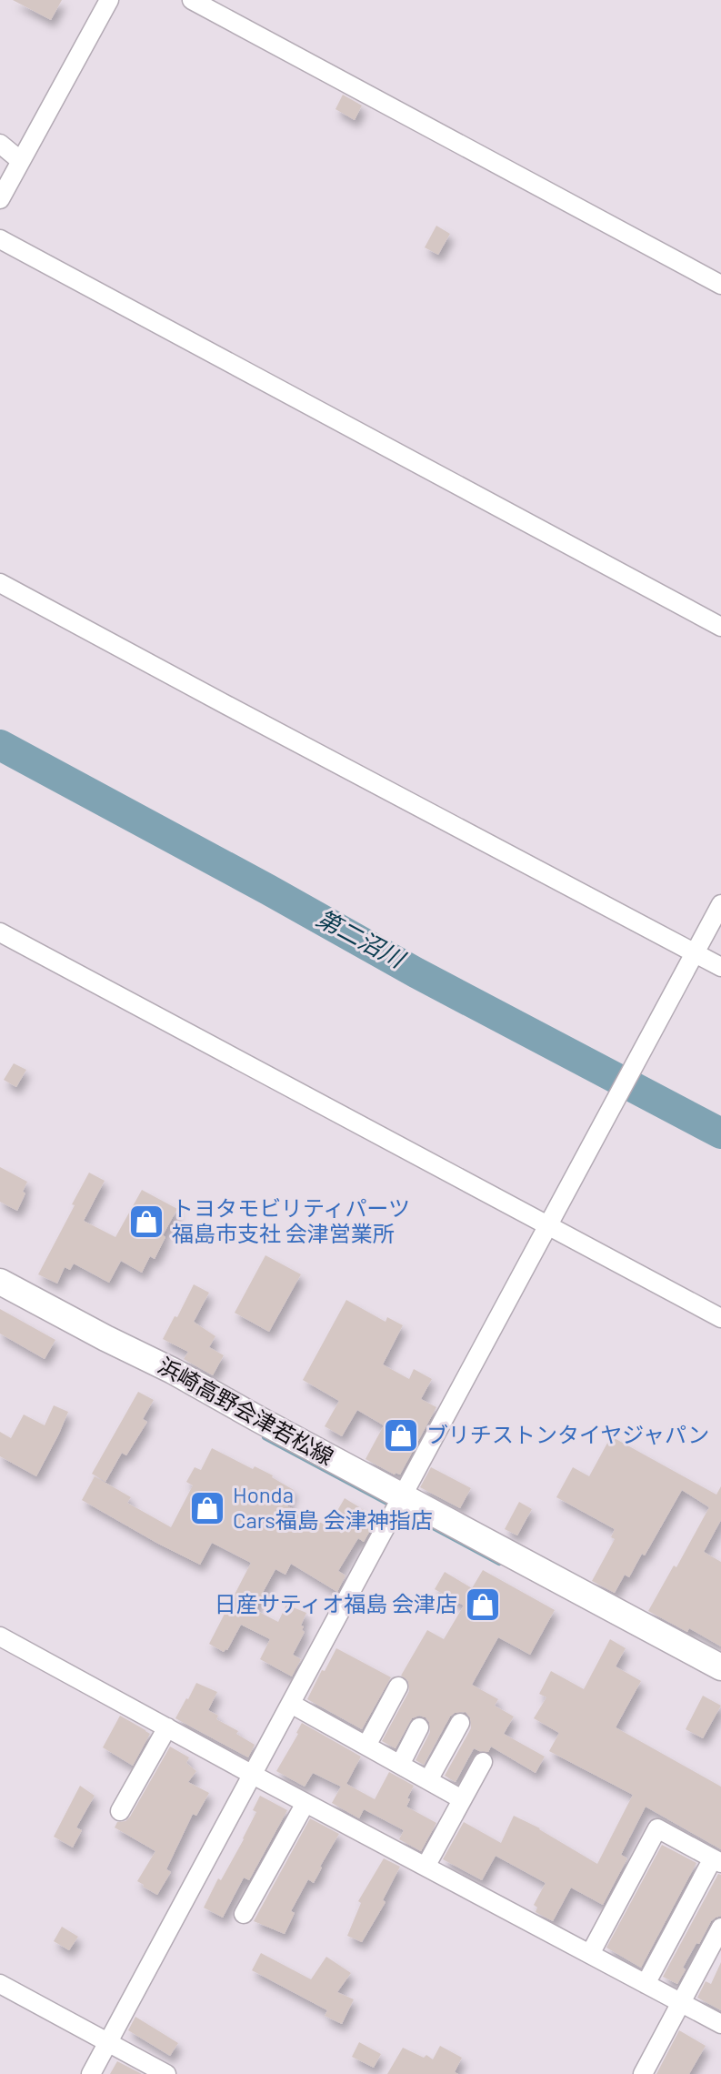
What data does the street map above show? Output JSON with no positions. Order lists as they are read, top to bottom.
{
  "streets": {
    "main road": ["浜崎高野会津若松線"]
  },
  "water": ["第二沼川"],
  "places": {
    "shop": [
      "トヨタモビリティパーツ 福島市支社 会津営業所",
      "ブリチストンタイヤジャパン",
      "Honda Cars福島 会津神指店",
      "日産サティオ福島 会津店"
    ]
  }
}
